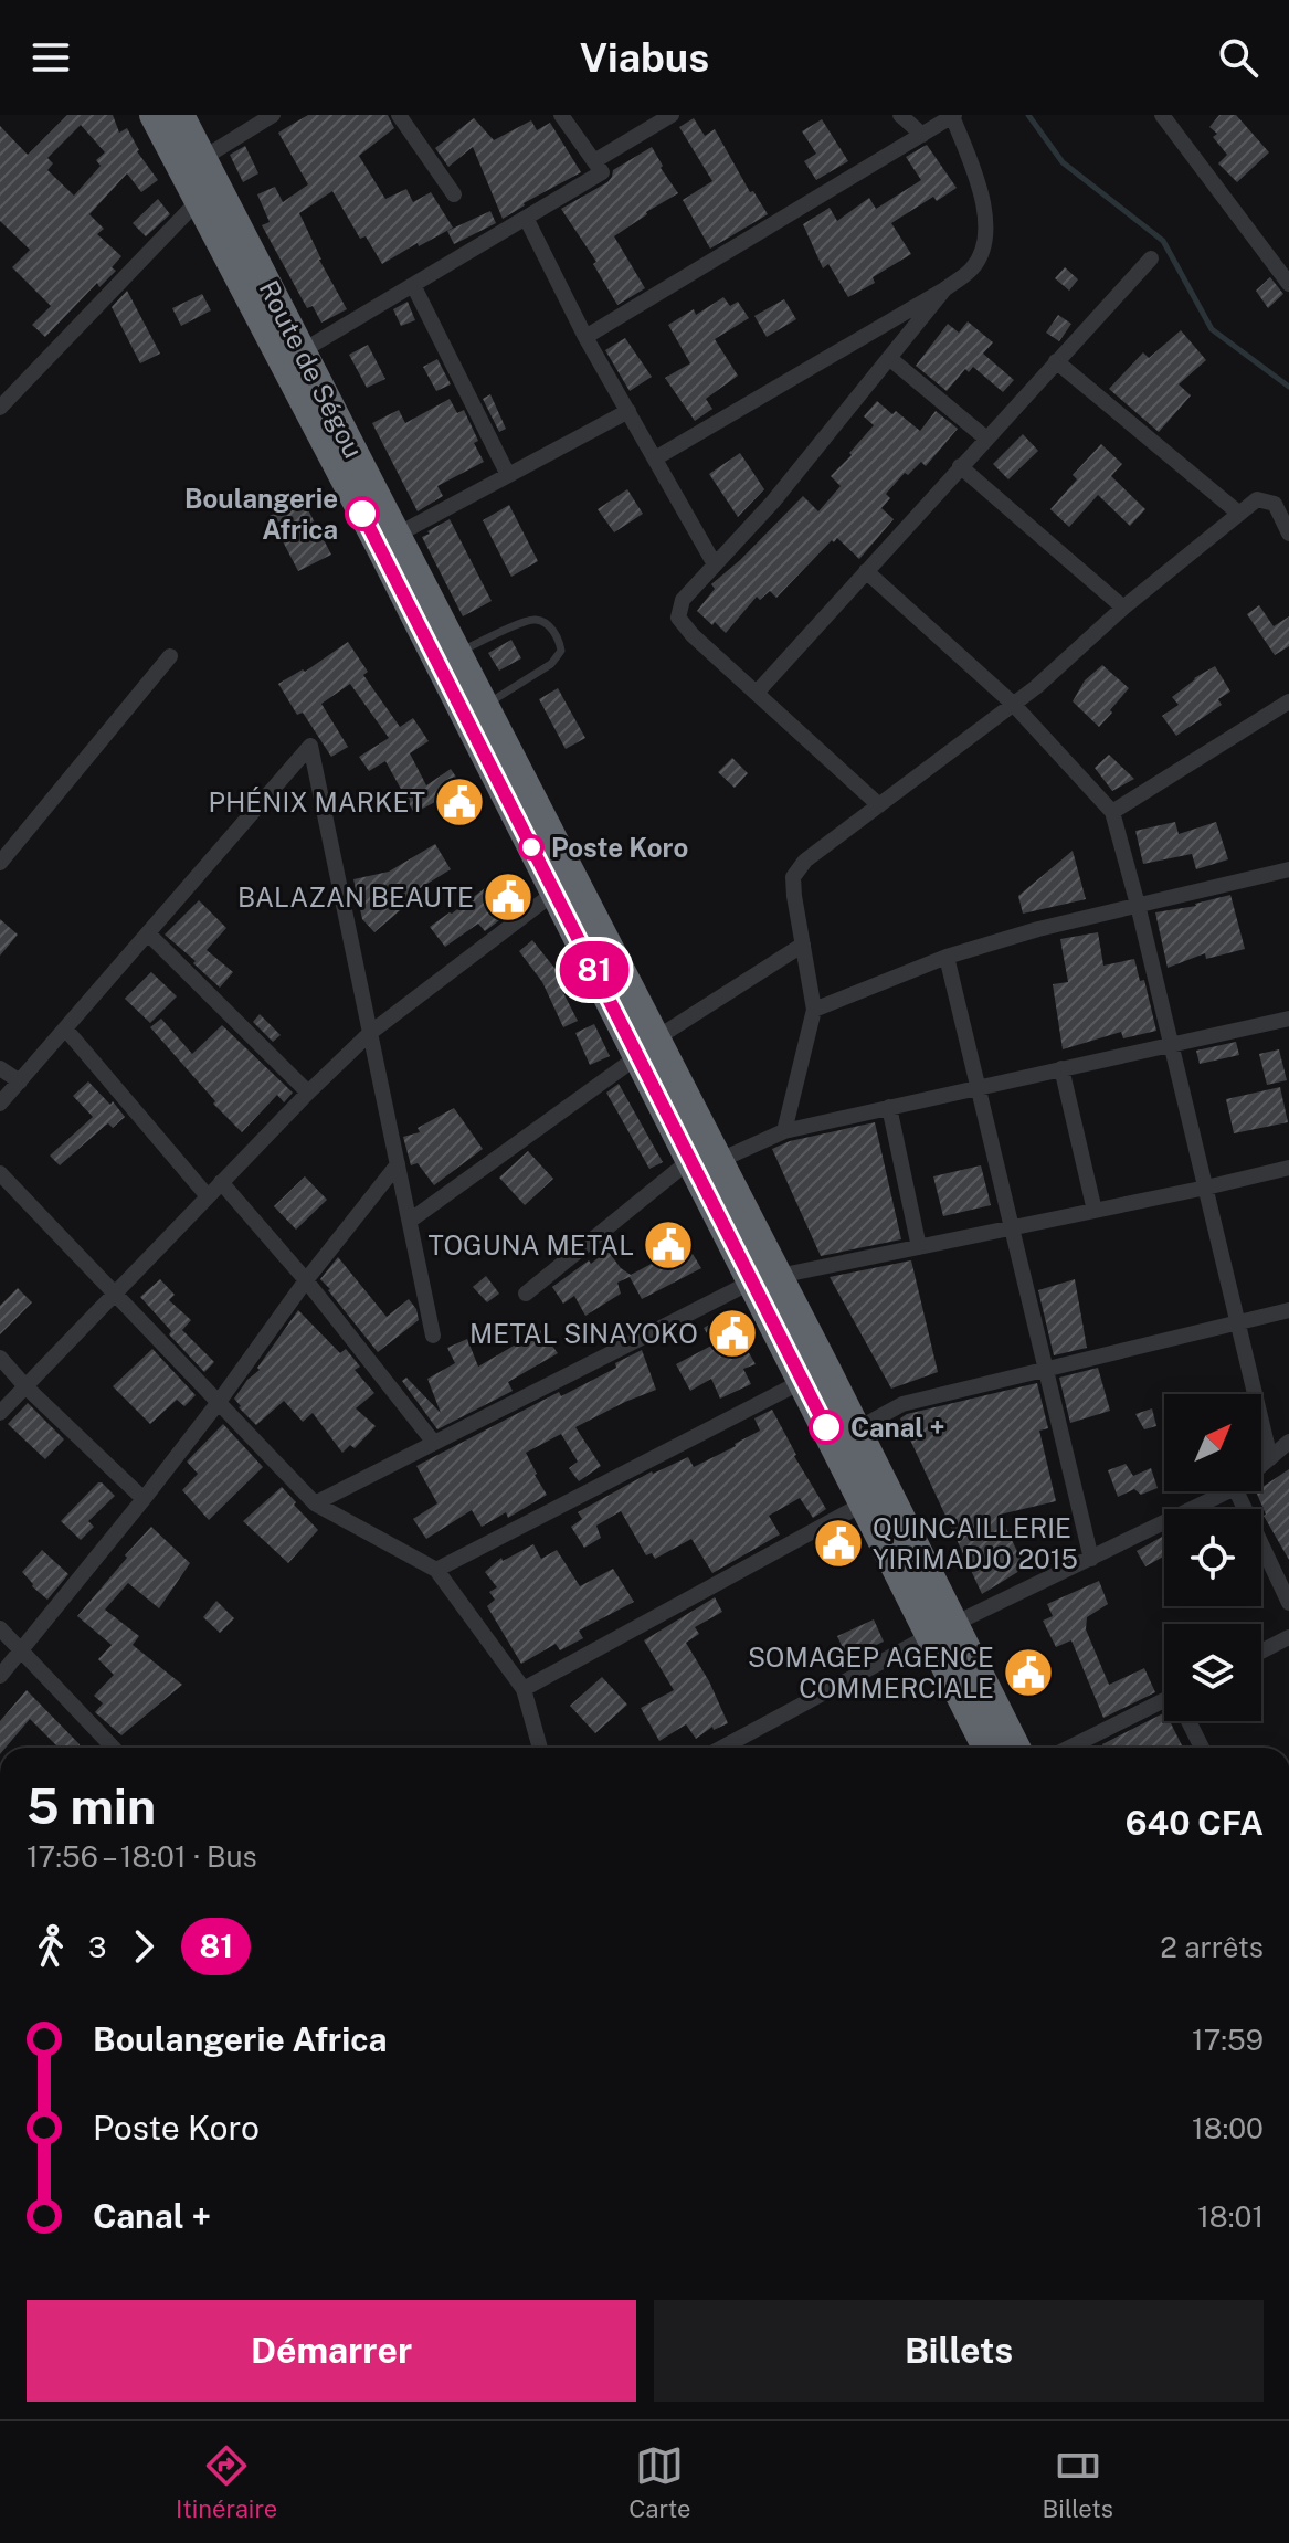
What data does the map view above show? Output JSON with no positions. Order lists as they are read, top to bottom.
{
  "streets": {
    "highway": ["Route de Ségou"]
  },
  "places": {
    "other": ["Boulangerie Africa", "Poste Koro", "Canal +"],
    "public building": [
      "PHÉNIX MARKET",
      "BALAZAN BEAUTE",
      "TOGUNA METAL",
      "METAL SINAYOKO",
      "QUINCAILLERIE YIRIMADJO 2015",
      "SOMAGEP AGENCE COMMERCIALE"
    ]
  },
  "lines": ["bus line 81"],
  "north": "top right",
  "page": {
    "header": "Viabus",
    "on_map": "81",
    "heading": ["5 min", "17:56 – 18:01 · Bus", "640 CFA"],
    "legs": ["3", "81", "2 arrêts"],
    "list": [
      {
        "name": "Boulangerie Africa",
        "value": "17:59"
      },
      {
        "name": "Poste Koro",
        "value": "18:00"
      },
      {
        "name": "Canal +",
        "value": "18:01"
      }
    ],
    "buttons": ["Démarrer", "Billets"],
    "tabs": ["Itinéraire", "Carte", "Billets"]
  }
}
